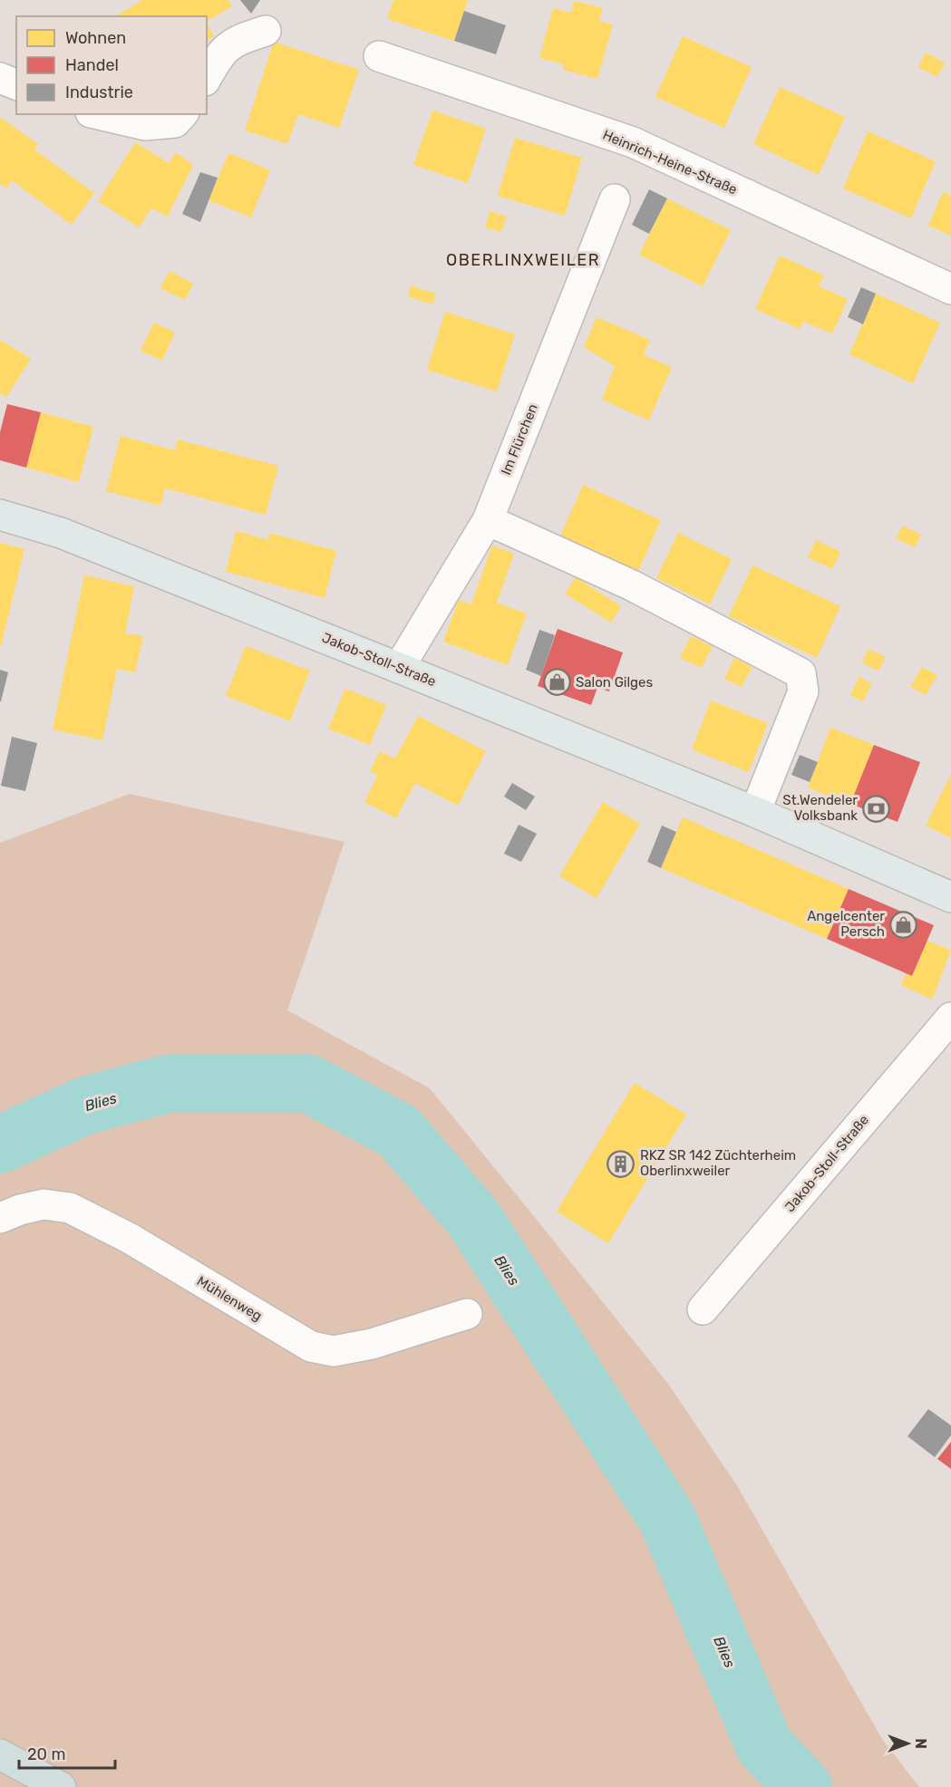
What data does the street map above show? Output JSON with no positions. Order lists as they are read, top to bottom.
{
  "streets": {
    "main road": ["Jakob-Stoll-Straße"],
    "street": ["Heinrich-Heine-Straße", "Im Flürchen", "Mühlenweg"]
  },
  "crossings": [
    ["Im Flürchen", "Jakob-Stoll-Straße"]
  ],
  "districts": ["OBERLINXWEILER"],
  "water": ["Blies"],
  "places": {
    "shop": ["Salon Gilges", "Angelcenter Persch"],
    "bank": ["St.Wendeler Volksbank"],
    "building": ["RKZ SR 142 Züchterheim Oberlinxweiler"]
  },
  "legend": ["Wohnen", "Handel", "Industrie"],
  "scale_bar": "20 m",
  "north": "right"
}
